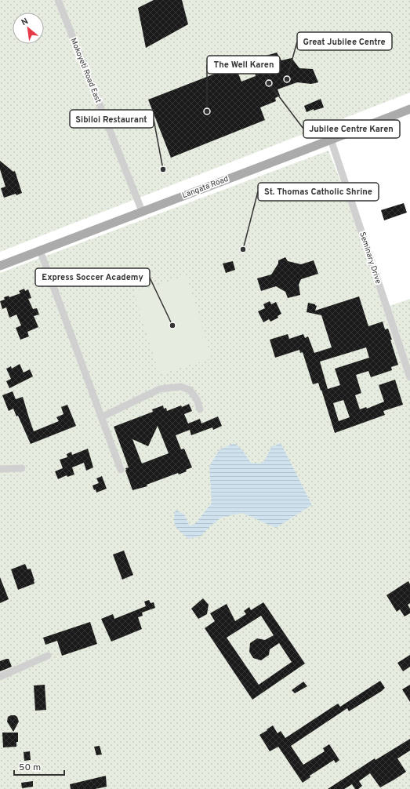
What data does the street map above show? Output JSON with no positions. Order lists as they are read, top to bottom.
{
  "streets": {
    "main road": ["Langata Road"],
    "street": ["Mokoyeti Road East", "Seminary Drive"]
  },
  "crossings": [
    ["Mokoyeti Road East", "Langata Road"],
    ["Langata Road", "Seminary Drive"]
  ],
  "places": [
    "Great Jubilee Centre",
    "Jubilee Centre Karen",
    "The Well Karen",
    "Sibiloi Restaurant",
    "St. Thomas Catholic Shrine",
    "Express Soccer Academy"
  ],
  "scale_bar": "50 m",
  "north": "top left"
}
